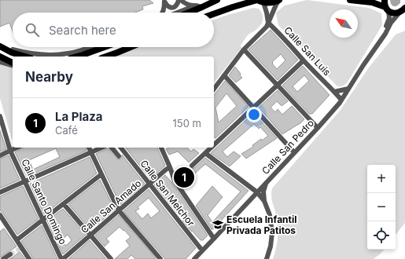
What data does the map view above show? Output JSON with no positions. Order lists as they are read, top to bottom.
{
  "streets": {
    "street": [
      "Calle San Luis",
      "Calle San Pedro",
      "Calle San Melchor",
      "Calle Santo Domingo",
      "Calle San Amado"
    ]
  },
  "crossings": [
    ["Calle San Luis", "Calle San Pedro"],
    ["Calle San Pedro", "Calle San Melchor"],
    ["Calle San Melchor", "Calle San Amado"],
    ["Calle Santo Domingo", "Calle San Amado"]
  ],
  "places": {
    "school or university": ["Escuela Infantil Privada Patitos"]
  },
  "north": "top left",
  "page": {
    "search": "Search here",
    "heading": "Nearby",
    "list": [
      {
        "mark": "1",
        "name": "La Plaza",
        "note": "Café",
        "value": "150 m"
      }
    ],
    "map_buttons": ["+", "−"],
    "pins": "1"
  }
}
